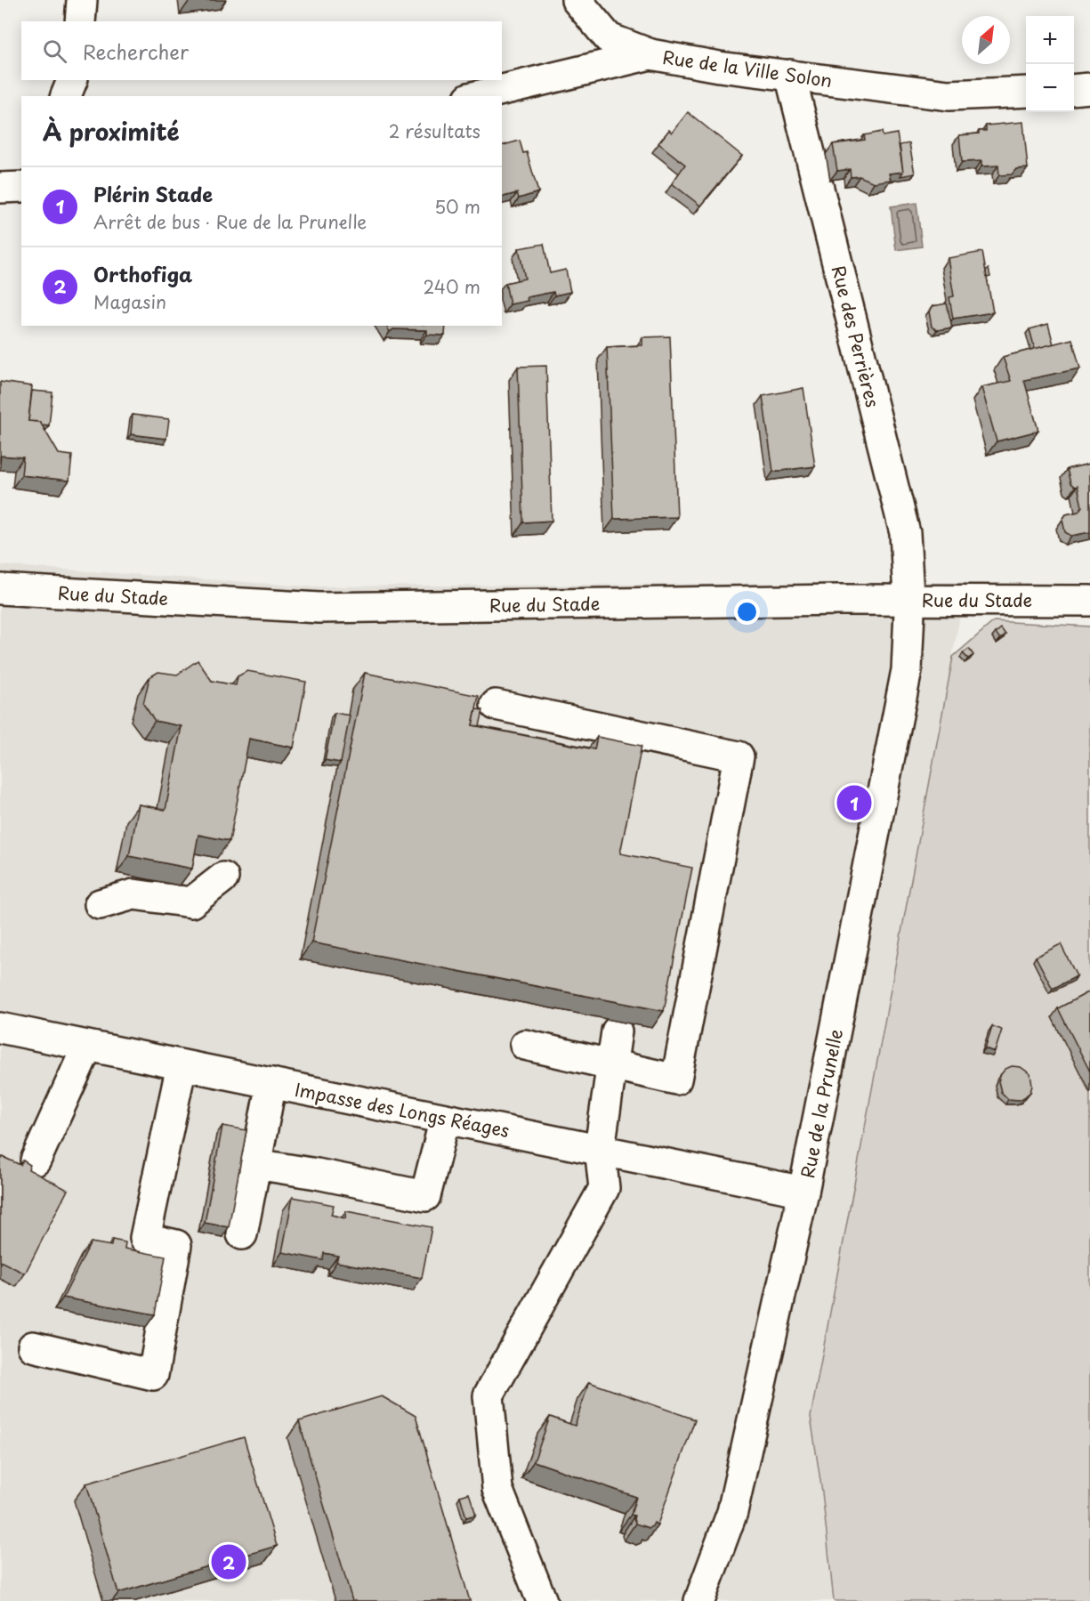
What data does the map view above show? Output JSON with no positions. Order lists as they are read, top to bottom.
{
  "streets": {
    "street": [
      "Rue de la Ville Solon",
      "Rue des Perrières",
      "Rue du Stade",
      "Rue de la Prunelle",
      "Impasse des Longs Réages"
    ]
  },
  "crossings": [
    ["Rue de la Ville Solon", "Rue des Perrières"],
    ["Rue des Perrières", "Rue du Stade"],
    ["Rue des Perrières", "Rue de la Prunelle"],
    ["Rue du Stade", "Rue de la Prunelle"],
    ["Rue de la Prunelle", "Impasse des Longs Réages"]
  ],
  "north": "top right",
  "page": {
    "map_buttons": ["+", "−"],
    "search": "Rechercher",
    "heading": ["À proximité", "2 résultats"],
    "list": [
      {
        "mark": "1",
        "name": "Plérin Stade",
        "note": "Arrêt de bus · Rue de la Prunelle",
        "value": "50 m"
      },
      {
        "mark": "2",
        "name": "Orthofiga",
        "note": "Magasin",
        "value": "240 m"
      }
    ],
    "pins": ["1", "2"]
  }
}
